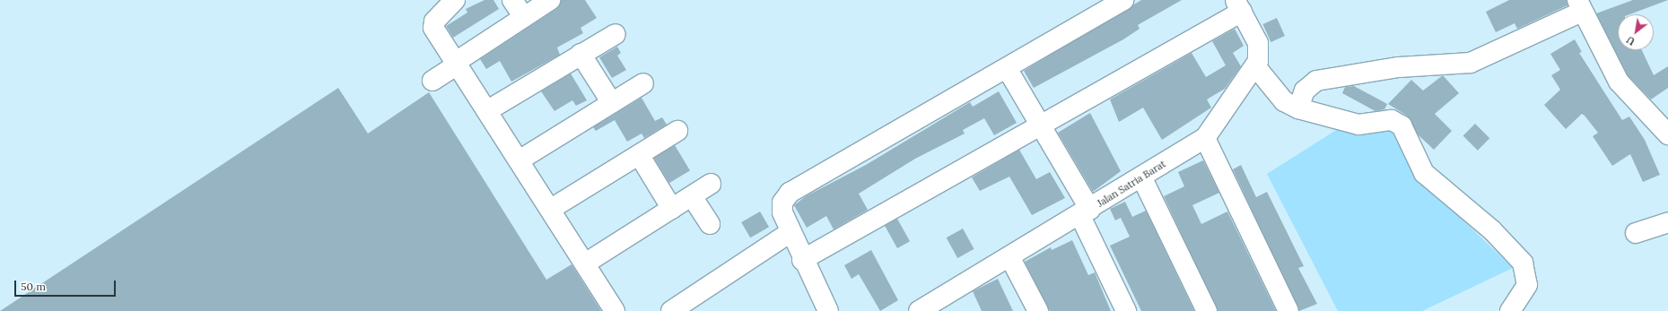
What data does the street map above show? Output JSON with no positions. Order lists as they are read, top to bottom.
{
  "streets": {
    "street": ["Jalan Satria Barat"]
  },
  "scale_bar": "50 m",
  "north": "bottom left"
}
